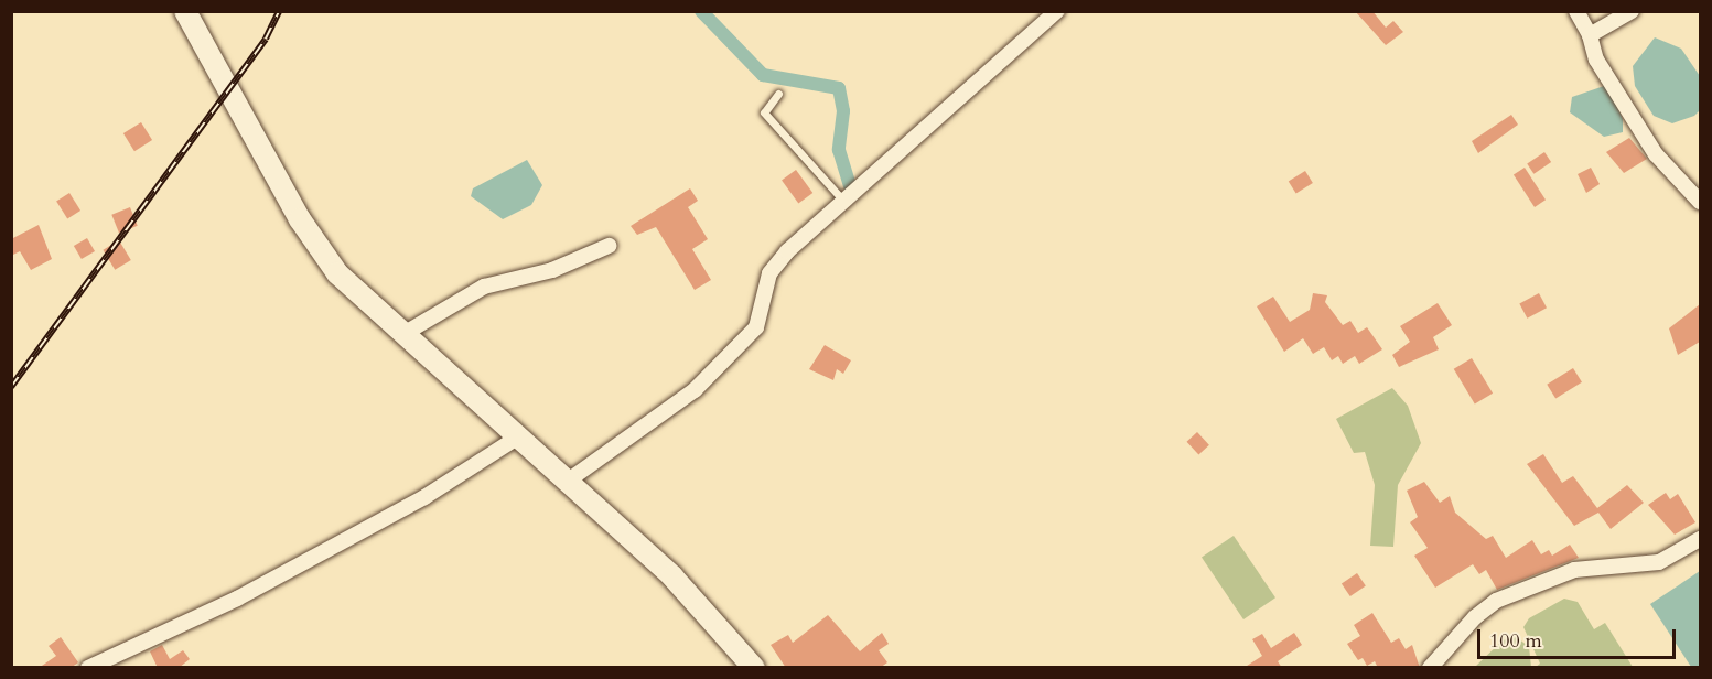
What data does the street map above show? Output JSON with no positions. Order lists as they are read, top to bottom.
{
  "scale_bar": "100 m"
}
